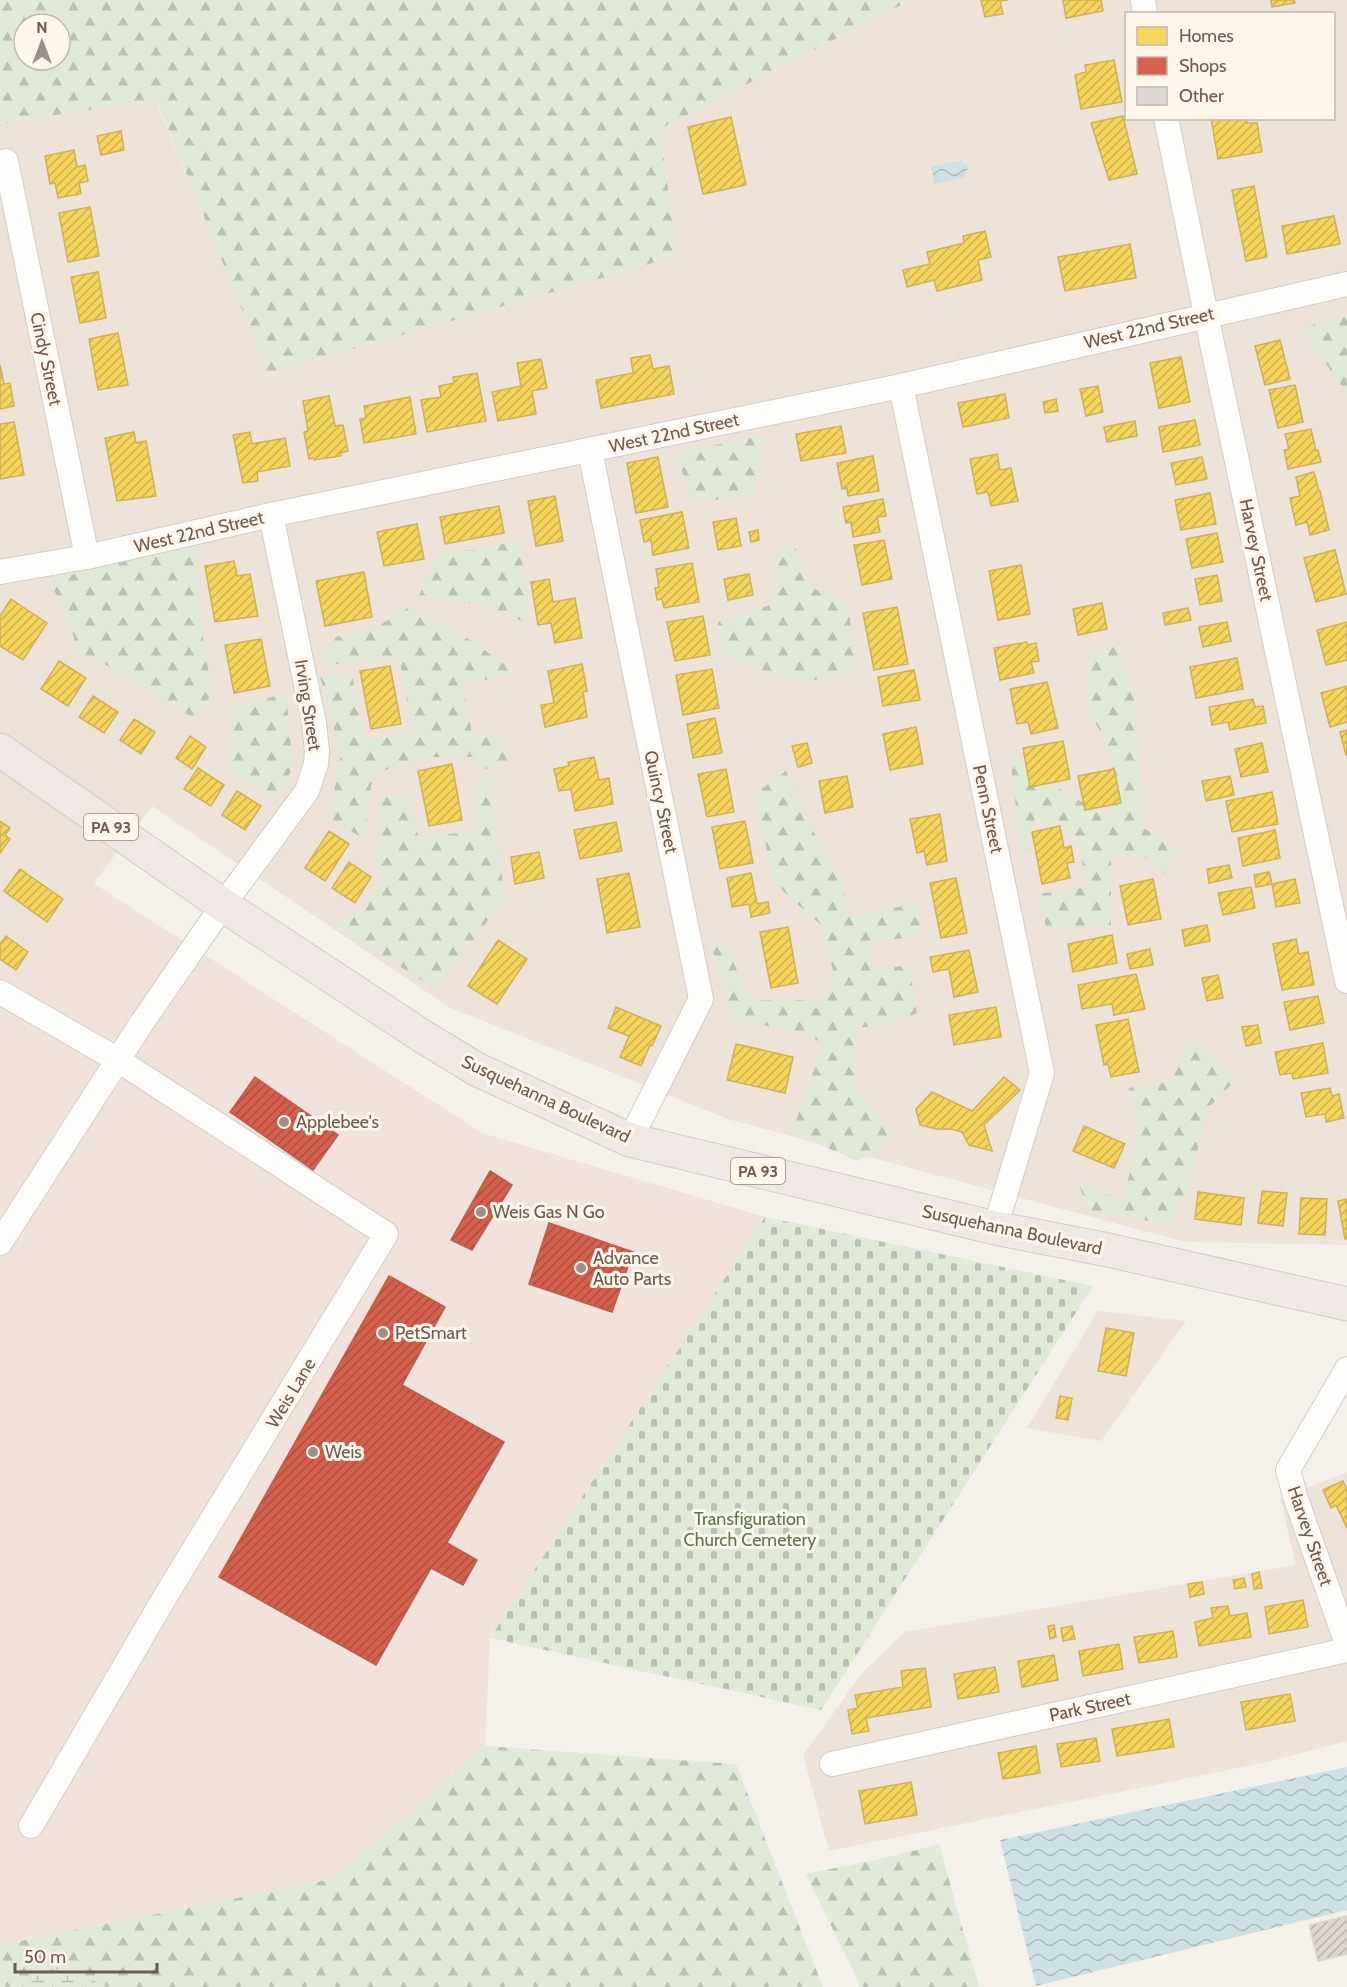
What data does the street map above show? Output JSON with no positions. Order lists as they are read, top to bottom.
{
  "streets": {
    "highway": ["PA 93", "Susquehanna Boulevard"],
    "street": [
      "West 22nd Street",
      "Cindy Street",
      "Harvey Street",
      "Irving Street",
      "Quincy Street",
      "Penn Street",
      "Weis Lane",
      "Park Street"
    ]
  },
  "crossings": [
    ["West 22nd Street", "Cindy Street"],
    ["West 22nd Street", "Harvey Street"],
    ["West 22nd Street", "Irving Street"],
    ["West 22nd Street", "Quincy Street"],
    ["West 22nd Street", "Penn Street"],
    ["Irving Street", "Susquehanna Boulevard"],
    ["Quincy Street", "Susquehanna Boulevard"],
    ["Penn Street", "Susquehanna Boulevard"]
  ],
  "parks": ["Transfiguration Church Cemetery"],
  "places": [
    "Applebee's",
    "Weis Gas N Go",
    "Advance Auto Parts",
    "PetSmart",
    "Weis"
  ],
  "legend": ["Homes", "Shops", "Other"],
  "scale_bar": "50 m",
  "north": "top"
}
